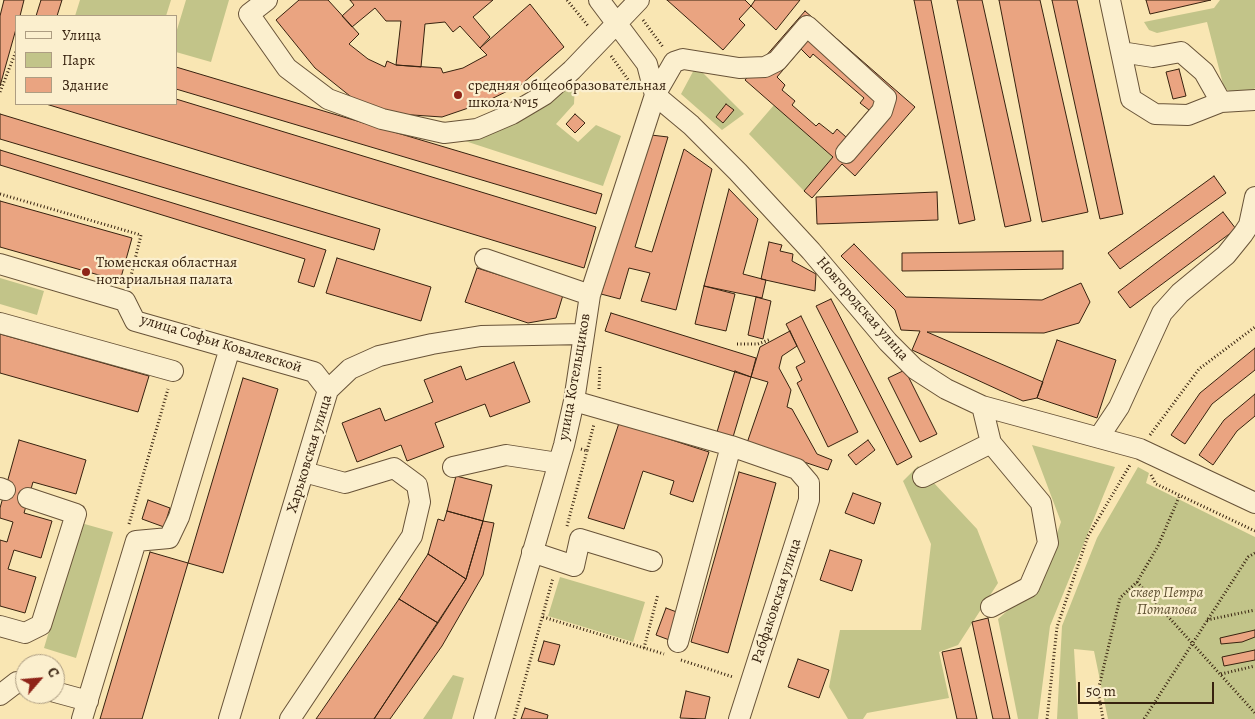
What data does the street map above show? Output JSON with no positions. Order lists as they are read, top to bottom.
{
  "streets": {
    "street": [
      "Новгородская улица",
      "улица Софьи Ковалевской",
      "улица Котельщиков",
      "Харьковская улица",
      "Рабфаковская улица"
    ]
  },
  "crossings": [
    ["Новгородская улица", "улица Котельщиков"],
    ["улица Софьи Ковалевской", "Харьковская улица"],
    ["улица Котельщиков", "Харьковская улица"]
  ],
  "parks": ["сквер Петра Потапова"],
  "places": ["средняя общеобразовательная школа №15", "Тюменская областная нотариальная палата"],
  "legend": ["Улица", "Парк", "Здание"],
  "scale_bar": "50 m",
  "north": "top right"
}
